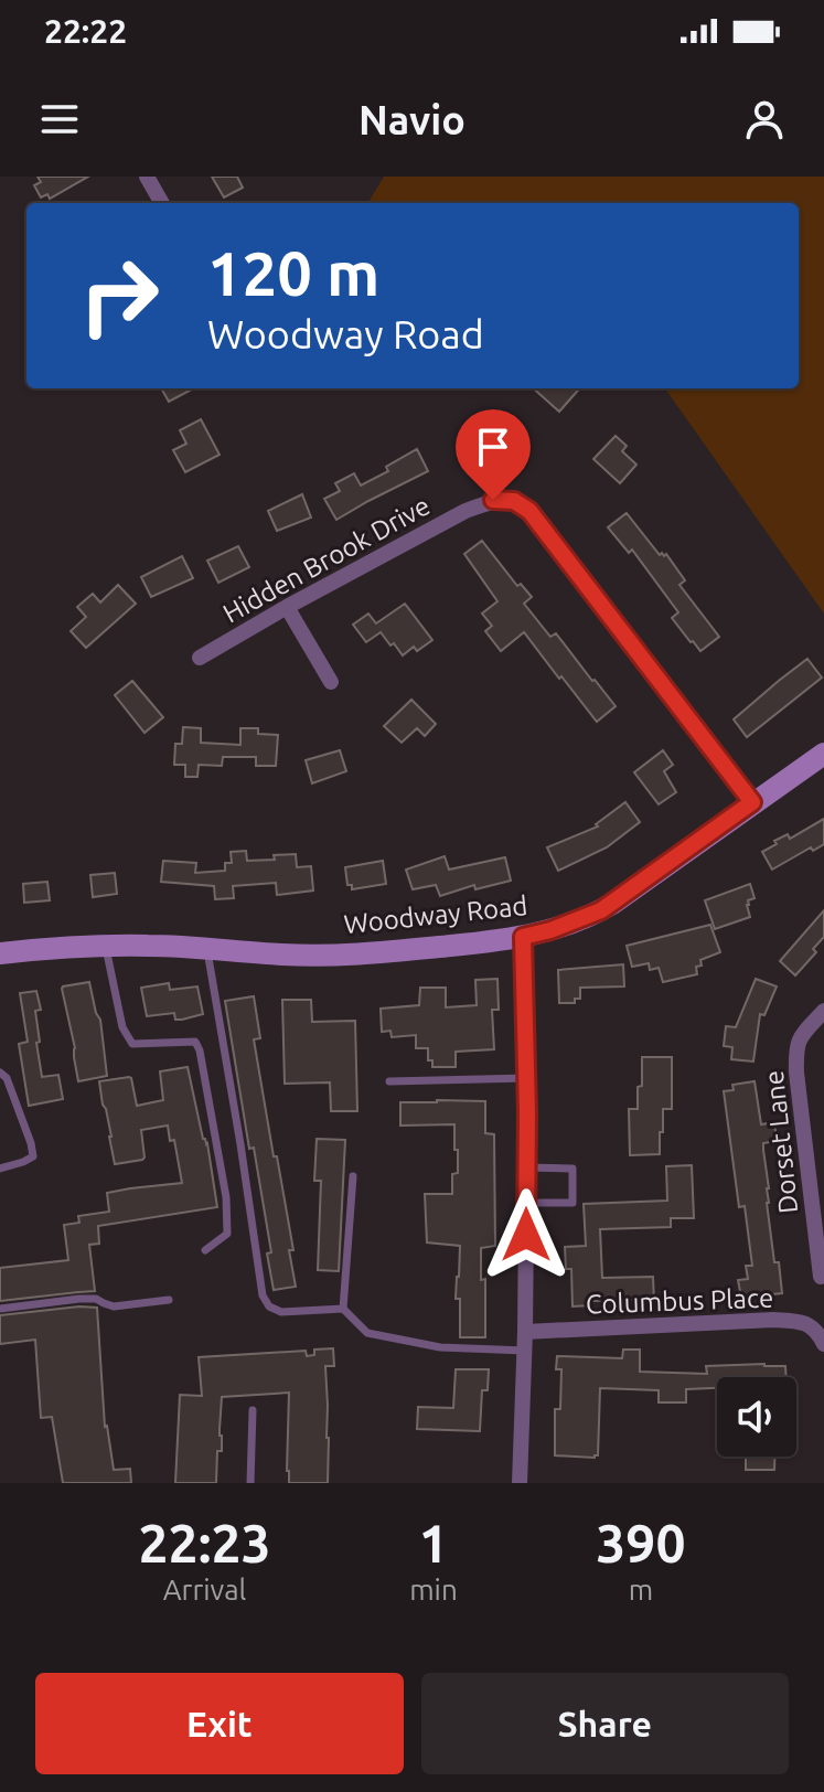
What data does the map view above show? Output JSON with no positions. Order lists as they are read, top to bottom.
{
  "streets": {
    "street": [
      "Hidden Brook Drive",
      "Woodway Road",
      "Dorset Lane",
      "Columbus Place"
    ]
  },
  "crossings": [
    ["Hidden Brook Drive", "Woodway Road"]
  ],
  "page": {
    "status": "22:22",
    "header": "Navio",
    "turn": ["120 m", "Woodway Road"],
    "eta": [
      "22:23",
      "Arrival",
      "1",
      "min",
      "390",
      "m"
    ],
    "buttons": ["Exit", "Share"]
  }
}
